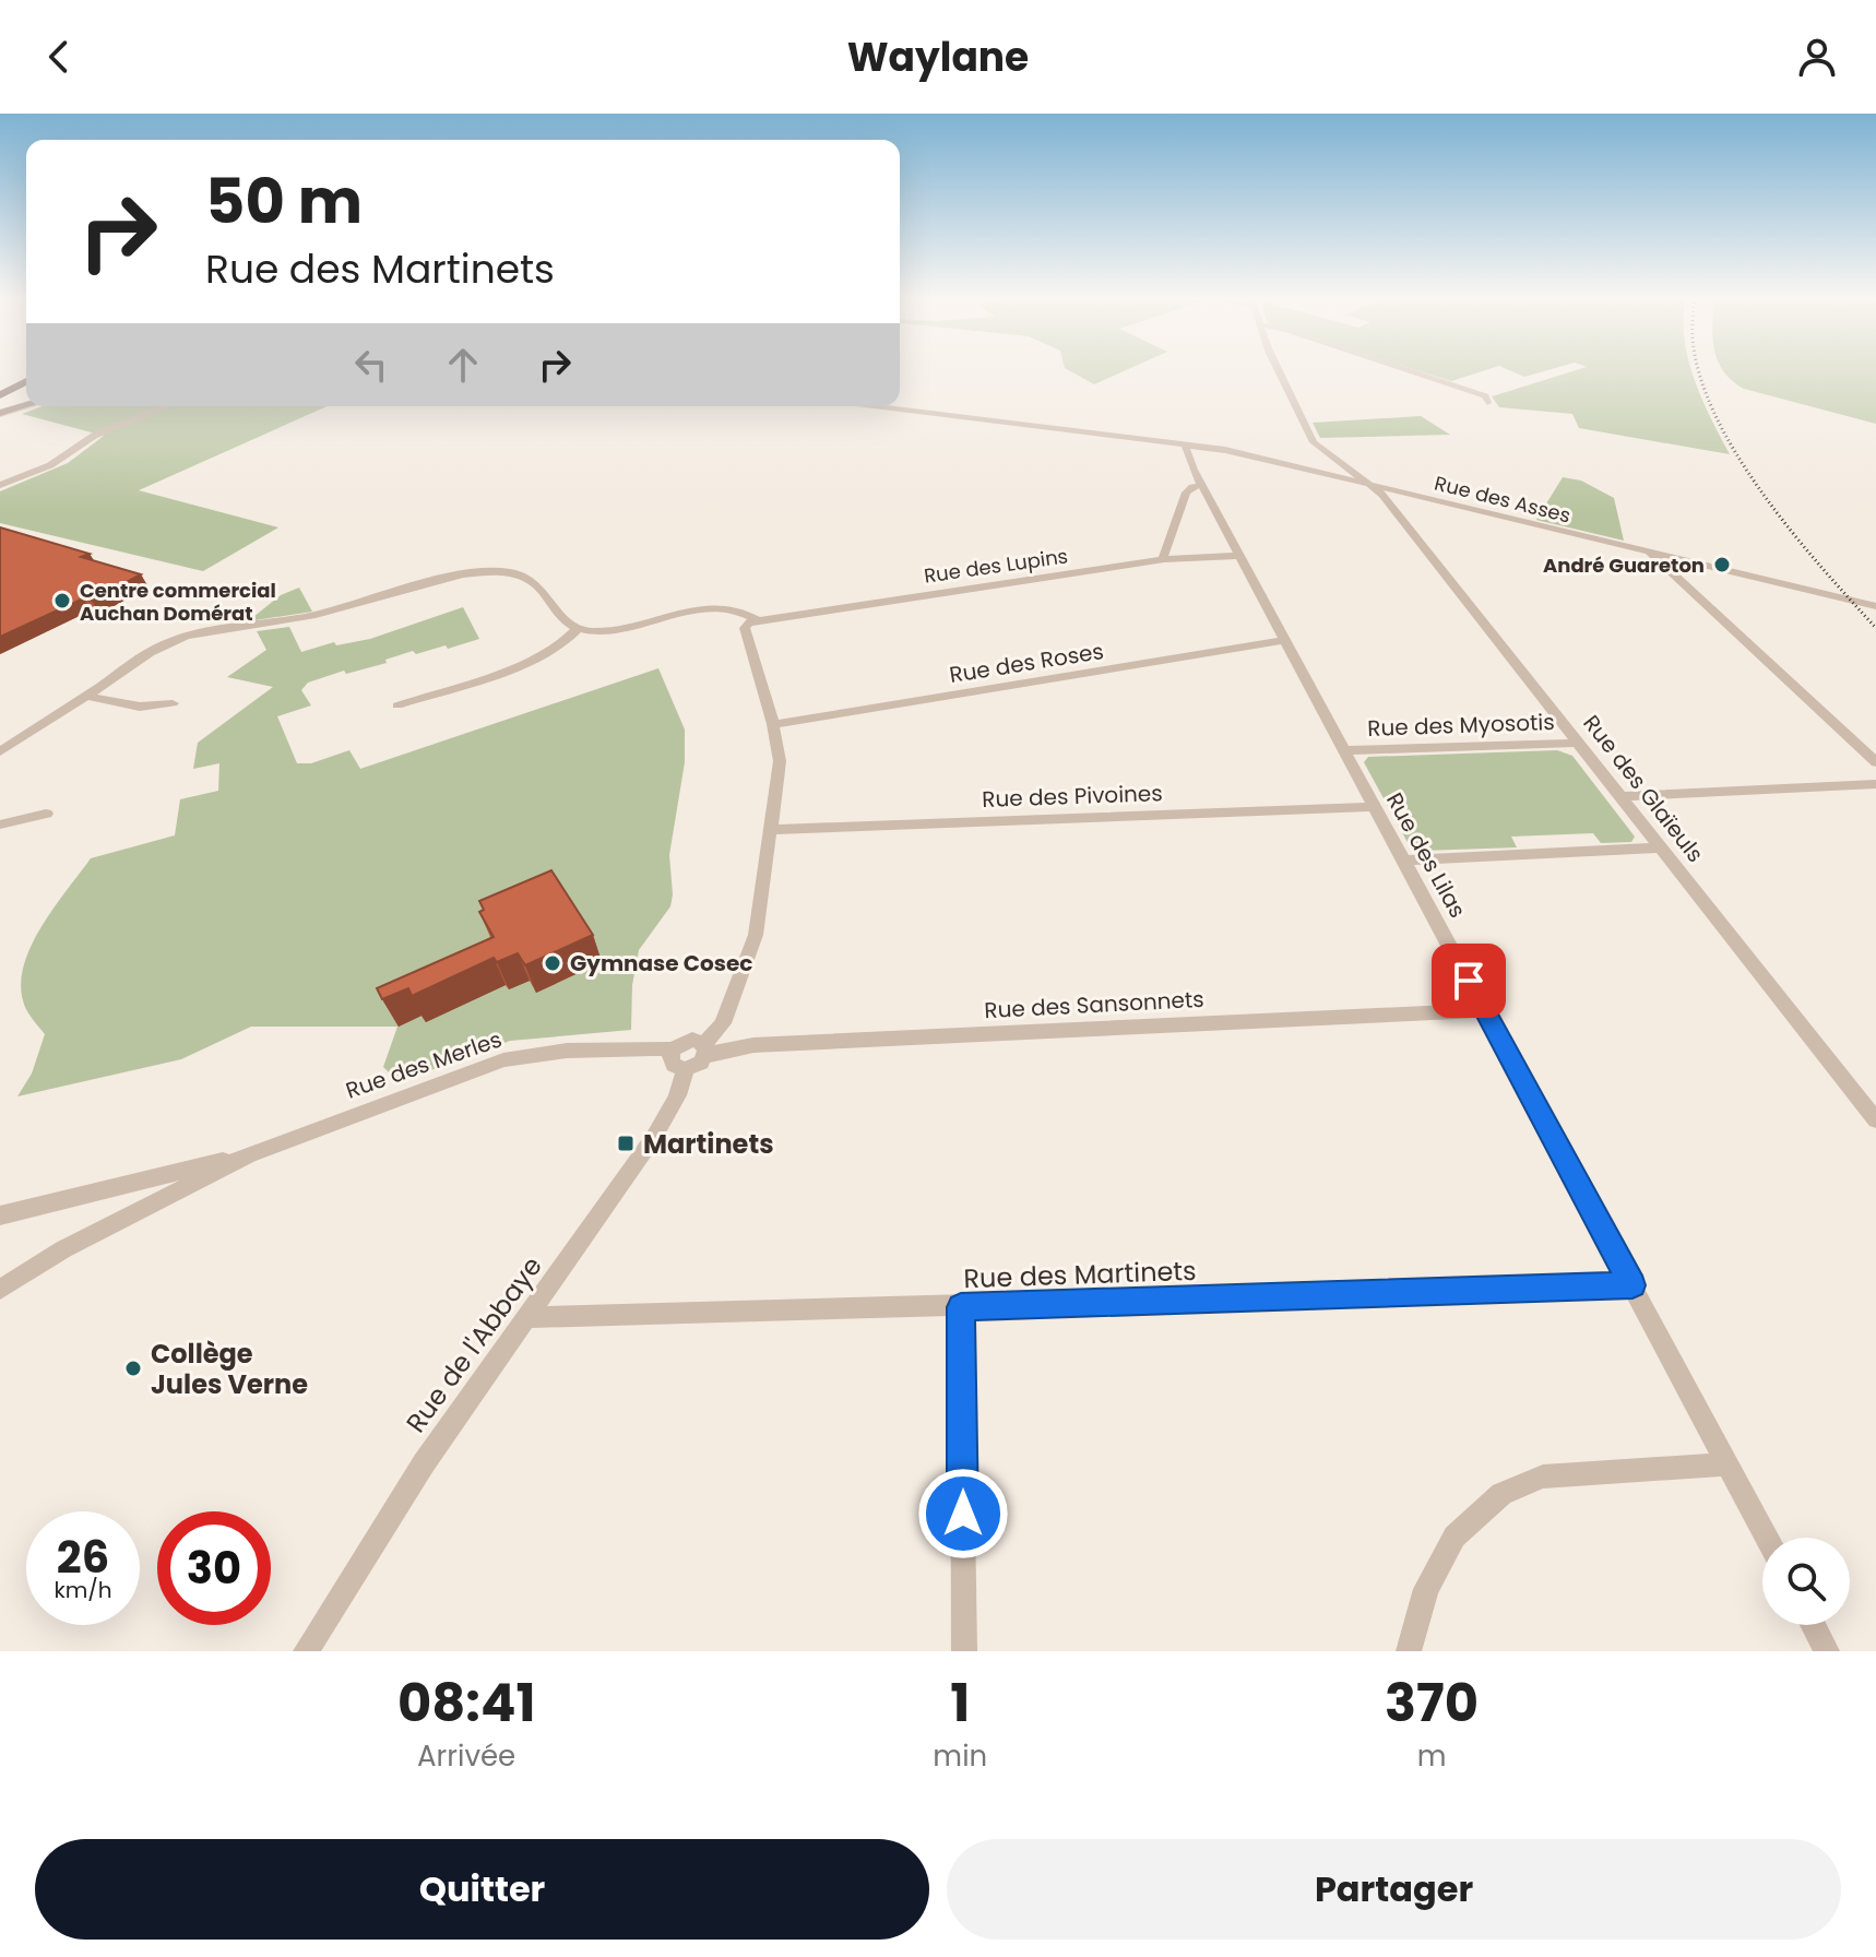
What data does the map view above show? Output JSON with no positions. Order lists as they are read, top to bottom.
{
  "streets": {
    "street": [
      "Rue des Asses",
      "Rue des Lupins",
      "Rue des Roses",
      "Rue des Myosotis",
      "Rue des Glaïeuls",
      "Rue des Pivoines",
      "Rue des Lilas",
      "Rue des Sansonnets",
      "Rue des Merles",
      "Rue des Martinets",
      "Rue de l'Abbaye"
    ]
  },
  "crossings": [
    ["Rue des Asses", "Rue des Glaïeuls"],
    ["Rue des Lupins", "Rue des Lilas"],
    ["Rue des Roses", "Rue des Lilas"],
    ["Rue des Myosotis", "Rue des Glaïeuls"],
    ["Rue des Myosotis", "Rue des Lilas"],
    ["Rue des Pivoines", "Rue des Lilas"],
    ["Rue des Lilas", "Rue des Sansonnets"],
    ["Rue des Lilas", "Rue des Martinets"],
    ["Rue des Sansonnets", "Rue des Merles"],
    ["Rue des Sansonnets", "Rue de l'Abbaye"],
    ["Rue des Merles", "Rue de l'Abbaye"],
    ["Rue des Martinets", "Rue de l'Abbaye"]
  ],
  "places": {
    "other": [
      "André Guareton",
      "Centre commercial Auchan Domérat",
      "Gymnase Cosec",
      "Collège Jules Verne"
    ],
    "transit": ["Martinets"]
  },
  "page": {
    "header": "Waylane",
    "turn": ["50 m", "Rue des Martinets"],
    "speed": "26 km/h",
    "limit": "30",
    "eta": [
      "08:41",
      "Arrivée",
      "1",
      "min",
      "370",
      "m"
    ],
    "buttons": ["Quitter", "Partager"]
  }
}
